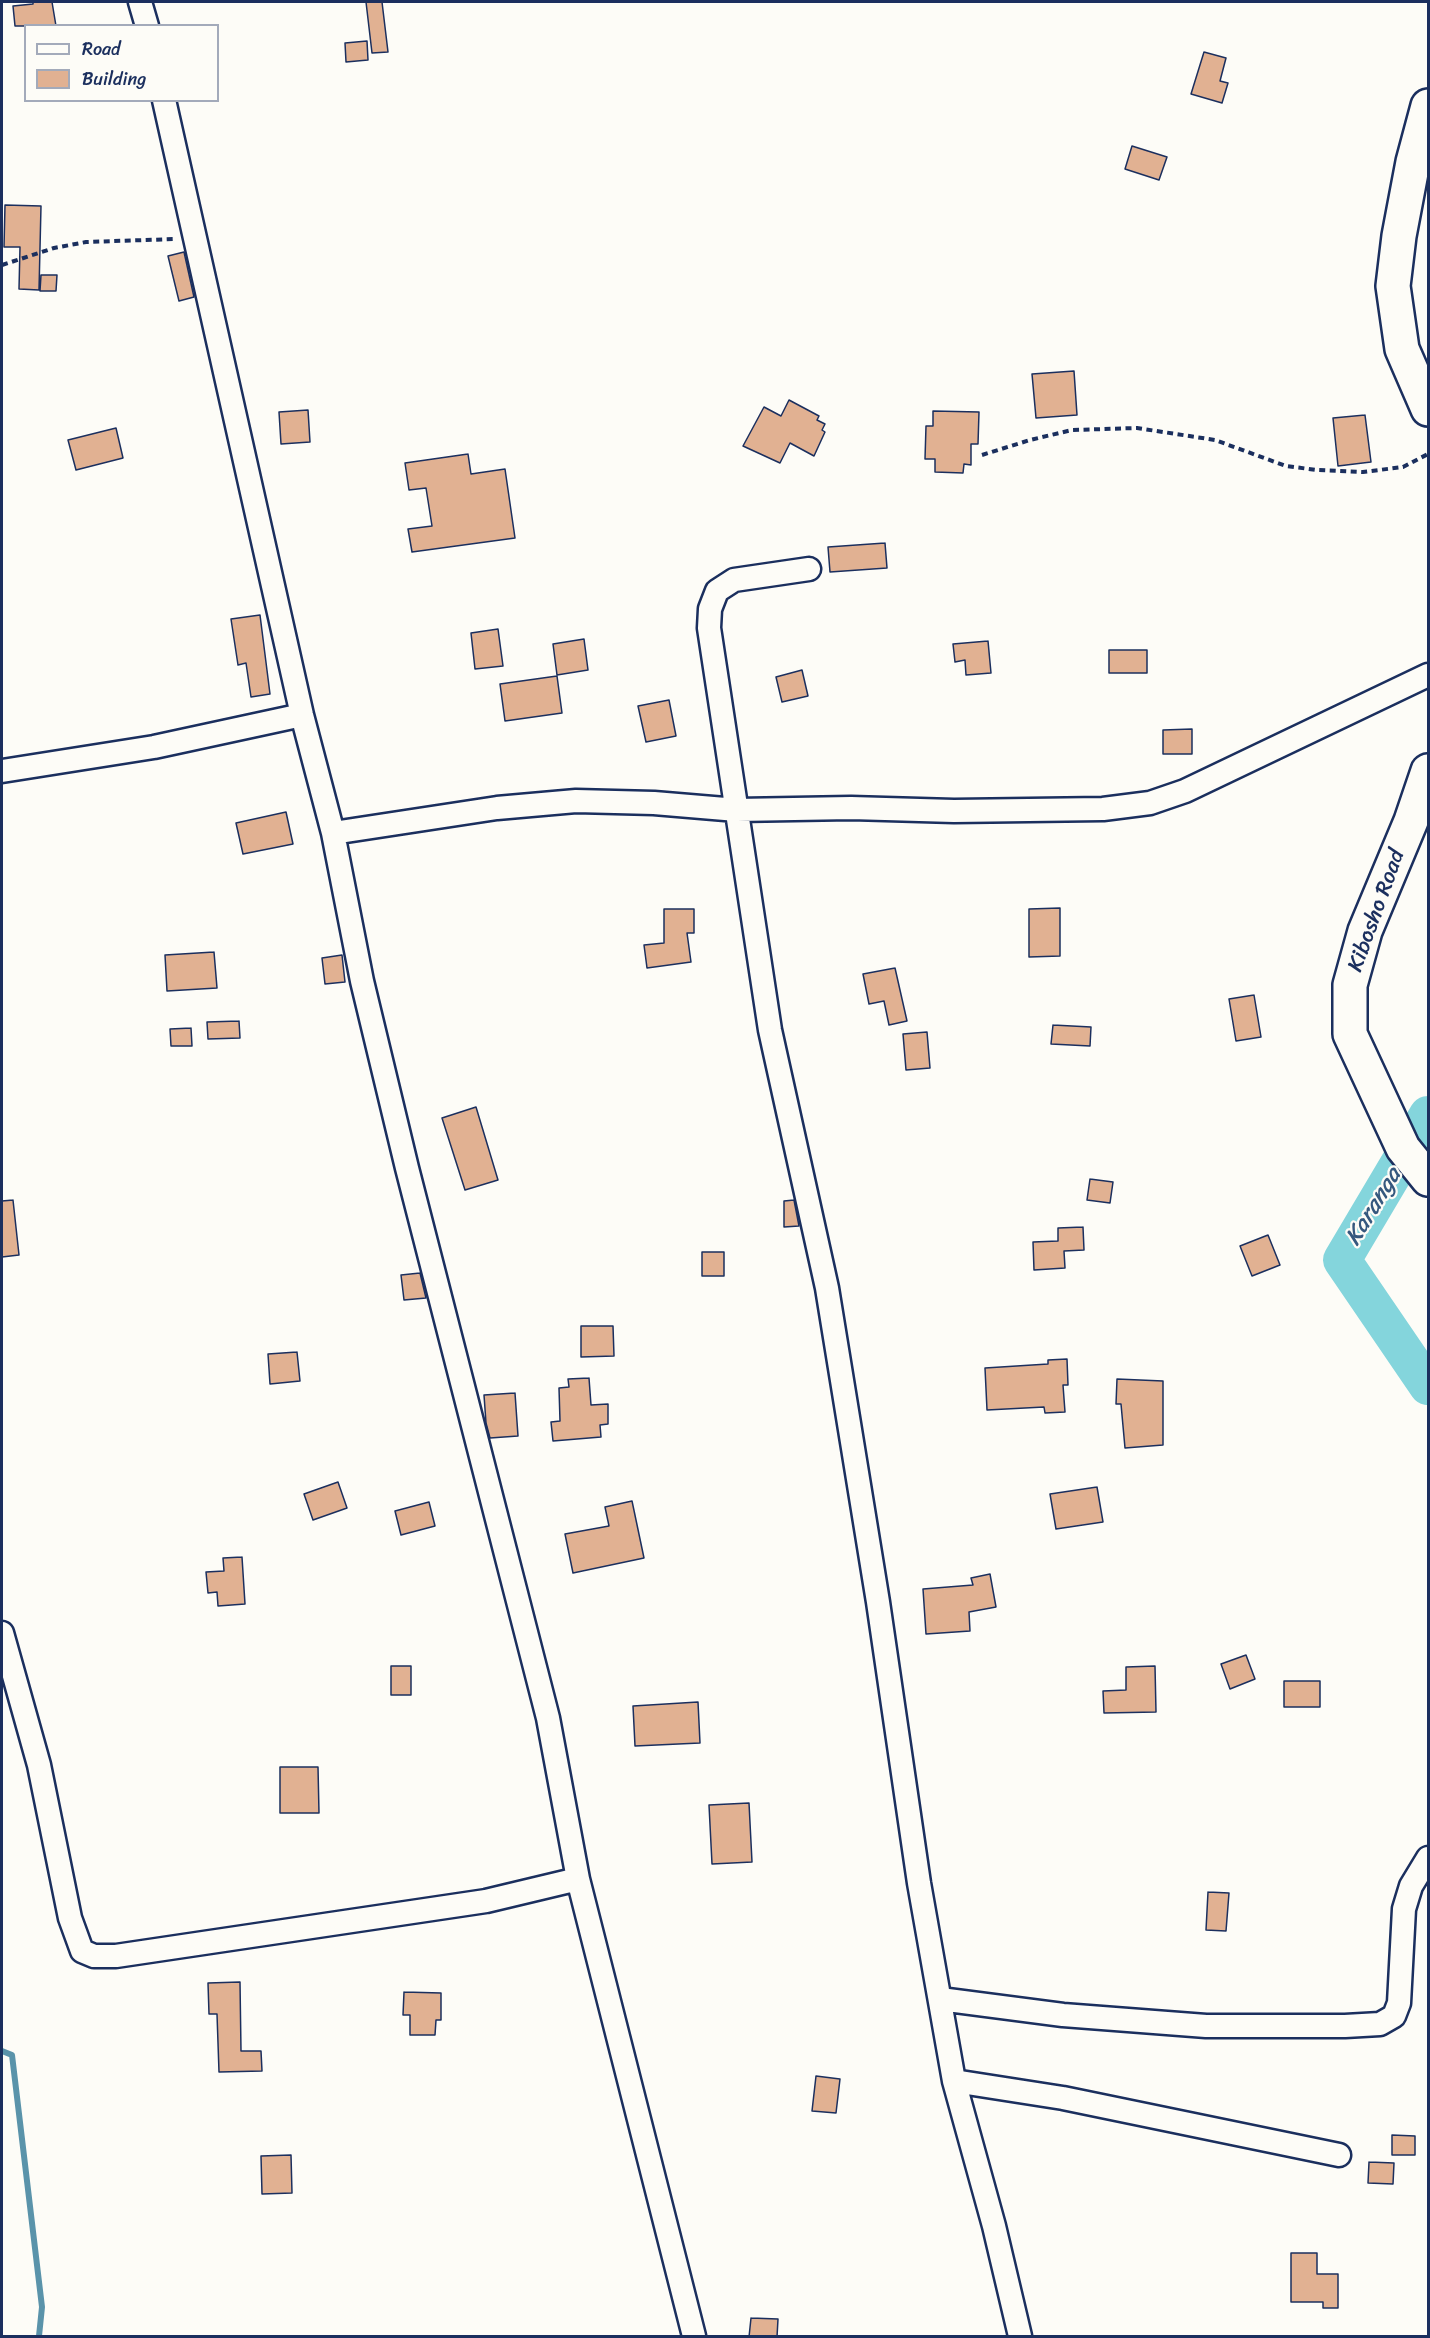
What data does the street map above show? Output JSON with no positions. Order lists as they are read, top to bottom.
{
  "streets": {
    "main road": ["Kibosho Road"]
  },
  "water": ["Karanga"],
  "legend": ["Road", "Building"]
}
